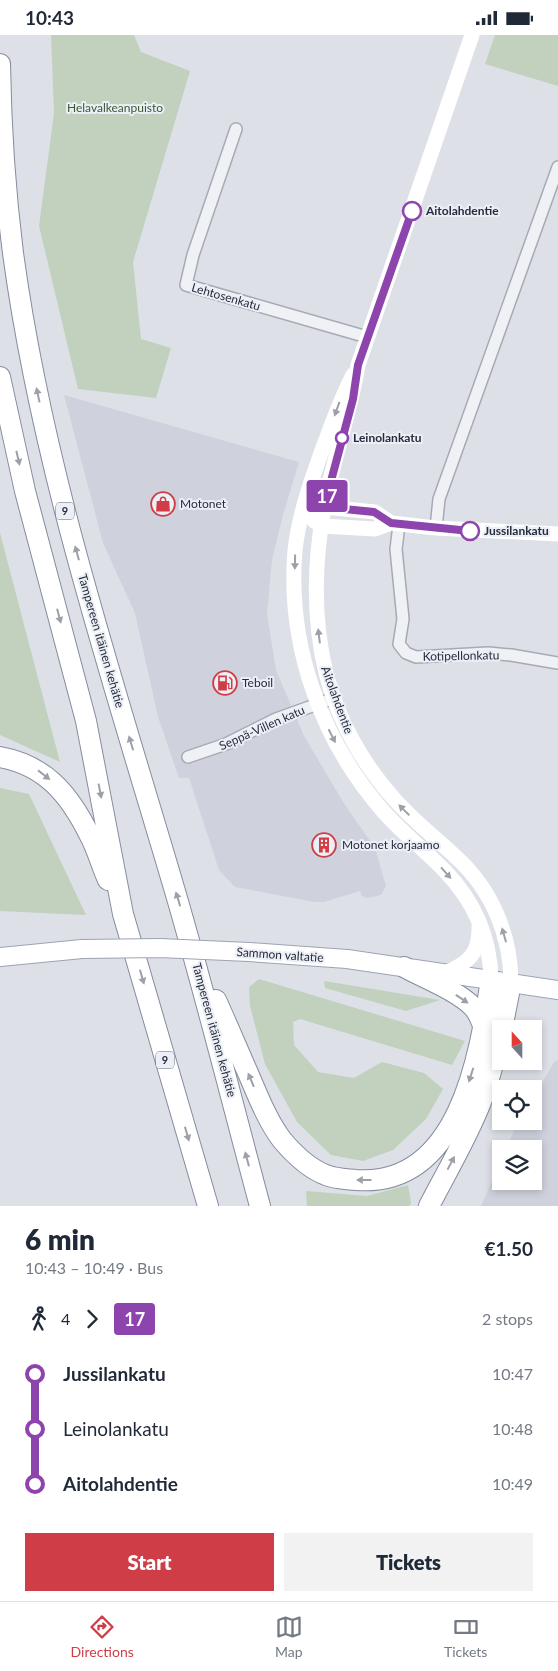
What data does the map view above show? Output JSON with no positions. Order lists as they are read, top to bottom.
{
  "streets": {
    "highway": ["9", "Tampereen itäinen kehätie"],
    "main road": ["Aitolahdentie", "Sammon valtatie"],
    "street": ["Lehtosenkatu", "Kotipellonkatu", "Seppä-Villen katu"]
  },
  "crossings": [
    ["Lehtosenkatu", "Aitolahdentie"],
    ["Aitolahdentie", "Seppä-Villen katu"],
    ["Aitolahdentie", "Sammon valtatie"]
  ],
  "parks": ["Helavalkeanpuisto"],
  "places": {
    "other": ["Aitolahdentie", "Leinolankatu", "Jussilankatu"],
    "shop": ["Motonet"],
    "fuel station": ["Teboil"],
    "building": ["Motonet korjaamo"]
  },
  "lines": ["bus line 17"],
  "north": "top",
  "page": {
    "status": "10:43",
    "on_map": "17",
    "heading": ["6 min", "10:43 – 10:49 · Bus", "€1.50"],
    "legs": ["4", "17", "2 stops"],
    "list": [
      {
        "name": "Jussilankatu",
        "value": "10:47"
      },
      {
        "name": "Leinolankatu",
        "value": "10:48"
      },
      {
        "name": "Aitolahdentie",
        "value": "10:49"
      }
    ],
    "buttons": ["Start", "Tickets"],
    "tabs": ["Directions", "Map", "Tickets"]
  }
}
